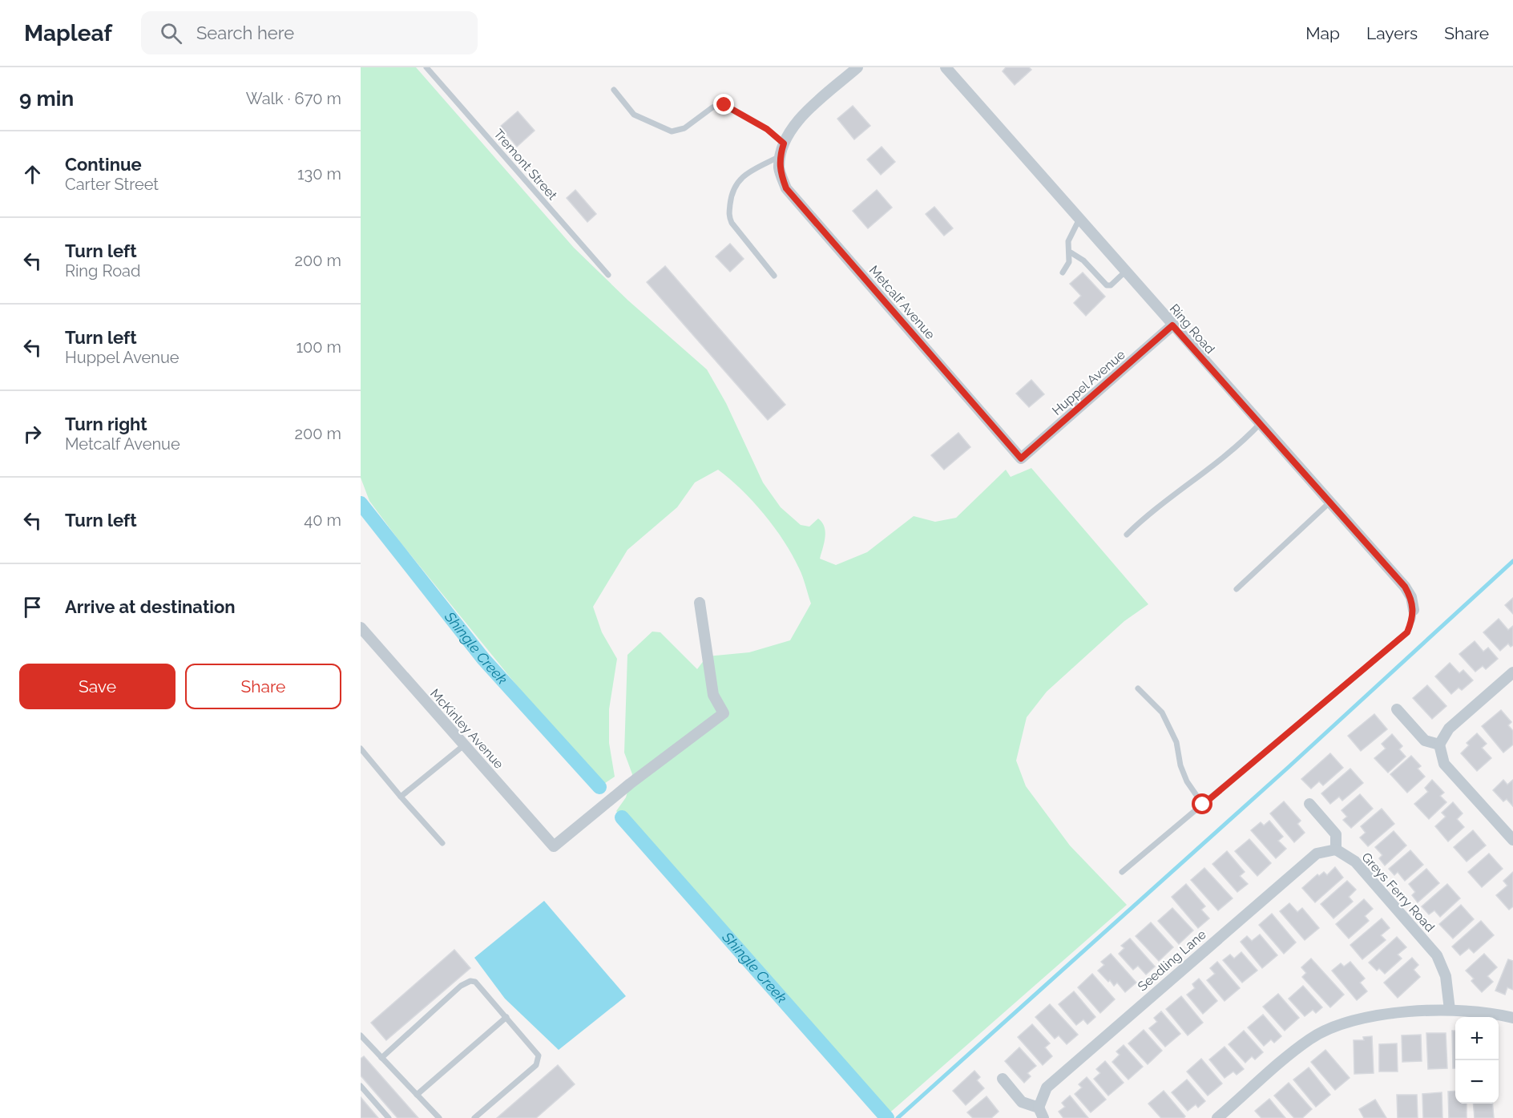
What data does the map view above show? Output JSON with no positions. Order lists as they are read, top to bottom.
{
  "streets": {
    "street": [
      "Metcalf Avenue",
      "Ring Road",
      "Huppel Avenue",
      "McKinley Avenue",
      "Greys Ferry Road",
      "Seedling Lane"
    ],
    "lane": ["Tremont Street"]
  },
  "crossings": [
    ["Metcalf Avenue", "Huppel Avenue"],
    ["Ring Road", "Huppel Avenue"],
    ["Greys Ferry Road", "Seedling Lane"]
  ],
  "water": ["Shingle Creek"],
  "page": {
    "header": "Mapleaf",
    "search": "Search here",
    "nav": ["Map", "Layers", "Share"],
    "heading": ["9 min", "Walk · 670 m"],
    "list": [
      ["Continue", "Carter Street", "130 m"],
      ["Turn left", "Ring Road", "200 m"],
      ["Turn left", "Huppel Avenue", "100 m"],
      ["Turn right", "Metcalf Avenue", "200 m"],
      ["Turn left", "40 m"],
      "Arrive at destination"
    ],
    "buttons": ["Save", "Share"],
    "map_buttons": ["+", "−"]
  }
}
